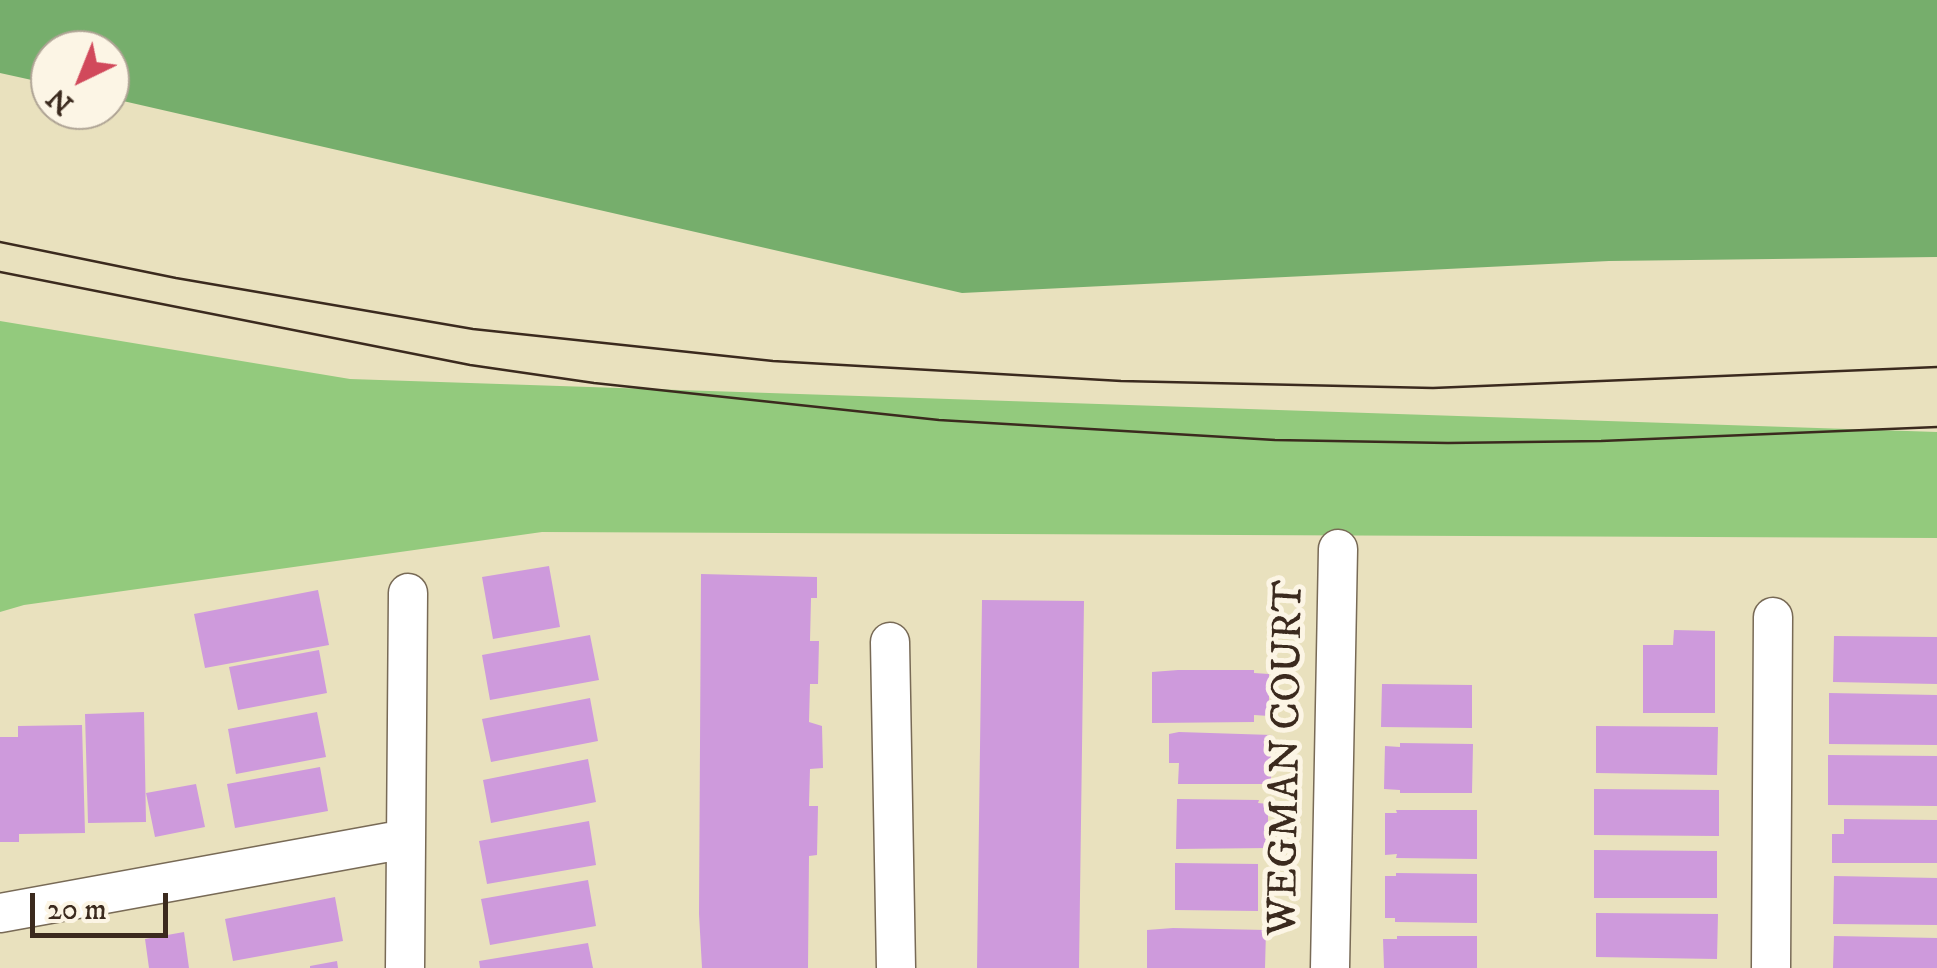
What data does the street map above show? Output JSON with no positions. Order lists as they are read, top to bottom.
{
  "streets": {
    "street": ["WEGMAN COURT"]
  },
  "scale_bar": "20 m",
  "north": "bottom left"
}
